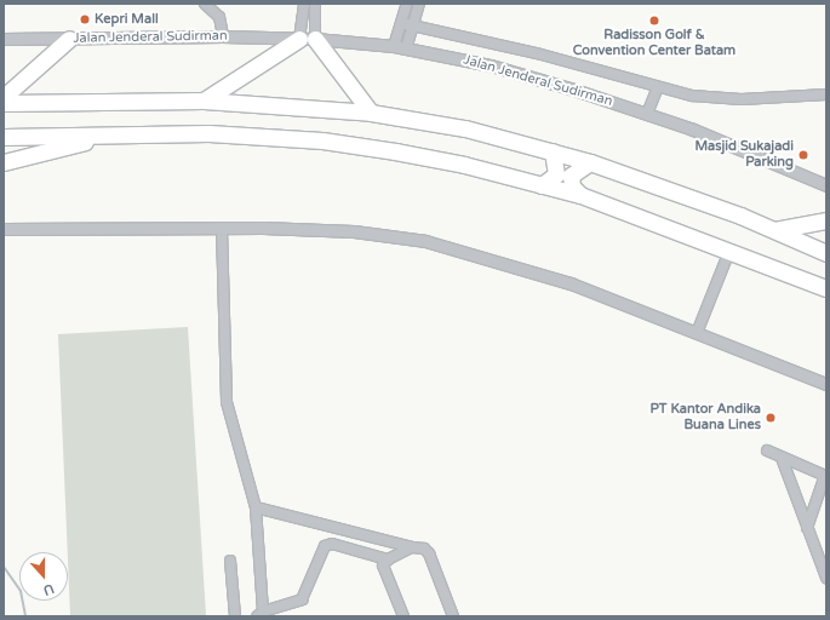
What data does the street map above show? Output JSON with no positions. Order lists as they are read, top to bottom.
{
  "streets": {
    "street": ["Jalan Jenderal Sudirman"]
  },
  "places": [
    "Kepri Mall",
    "Radisson Golf & Convention Center Batam",
    "Masjid Sukajadi Parking",
    "PT Kantor Andika Buana Lines"
  ],
  "north": "bottom"
}
